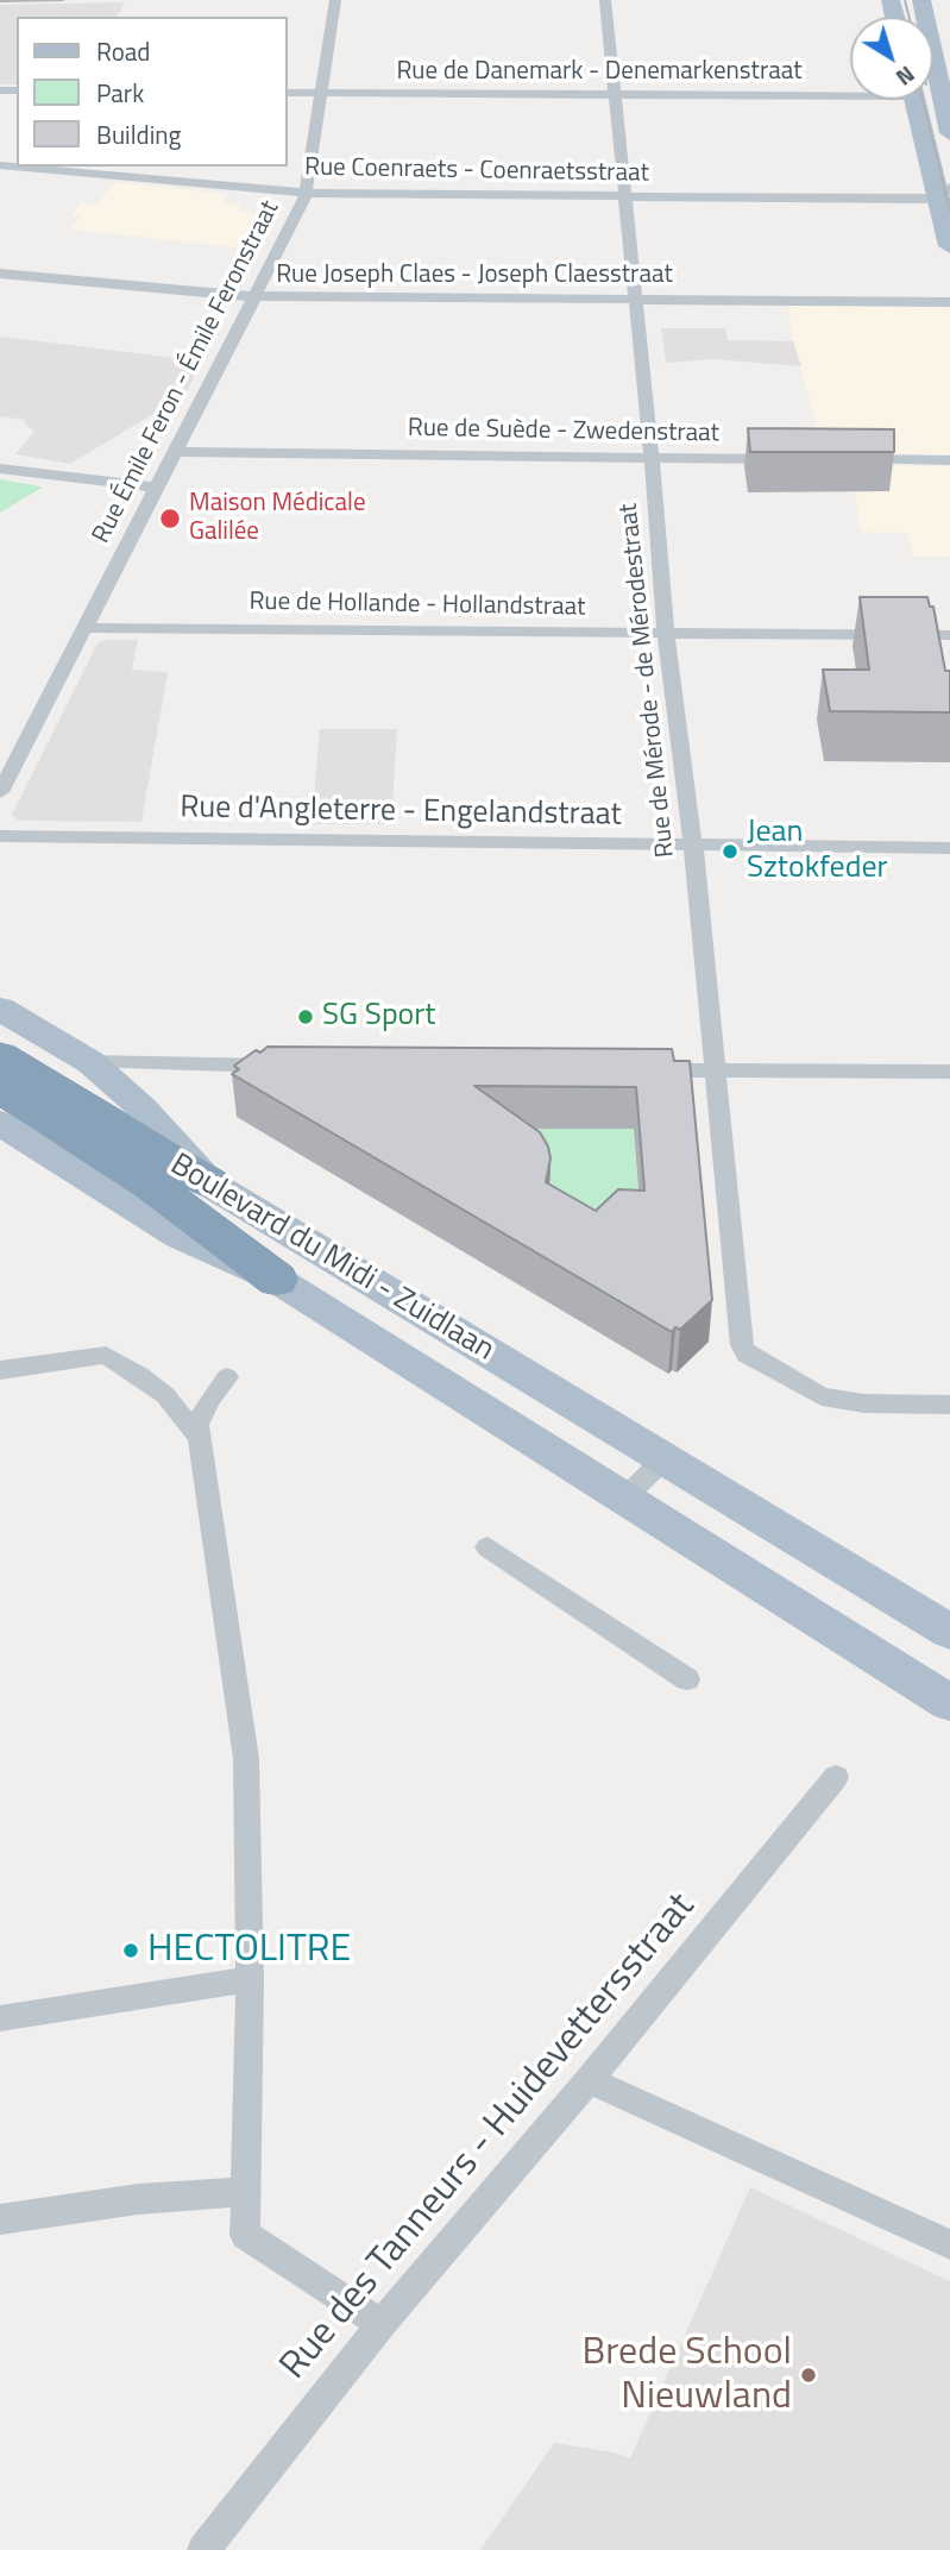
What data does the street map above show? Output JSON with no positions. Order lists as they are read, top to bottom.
{
  "streets": {
    "highway": ["Boulevard du Midi - Zuidlaan"],
    "street": [
      "Rue de Danemark - Denemarkenstraat",
      "Rue Coenraets - Coenraetsstraat",
      "Rue Joseph Claes - Joseph Claesstraat",
      "Rue Émile Feron - Émile Feronstraat",
      "Rue de Suède - Zwedenstraat",
      "Rue de Hollande - Hollandstraat",
      "Rue de Mérode - de Mérodestraat",
      "Rue d'Angleterre - Engelandstraat",
      "Rue des Tanneurs - Huidevettersstraat"
    ]
  },
  "crossings": [
    ["Rue de Danemark - Denemarkenstraat", "Rue Émile Feron - Émile Feronstraat"],
    ["Rue de Danemark - Denemarkenstraat", "Rue de Mérode - de Mérodestraat"],
    ["Rue Coenraets - Coenraetsstraat", "Rue Émile Feron - Émile Feronstraat"],
    ["Rue Coenraets - Coenraetsstraat", "Rue de Mérode - de Mérodestraat"],
    ["Rue Joseph Claes - Joseph Claesstraat", "Rue Émile Feron - Émile Feronstraat"],
    ["Rue Joseph Claes - Joseph Claesstraat", "Rue de Mérode - de Mérodestraat"],
    ["Rue Émile Feron - Émile Feronstraat", "Rue de Suède - Zwedenstraat"],
    ["Rue Émile Feron - Émile Feronstraat", "Rue de Hollande - Hollandstraat"],
    ["Rue de Suède - Zwedenstraat", "Rue de Mérode - de Mérodestraat"],
    ["Rue de Hollande - Hollandstraat", "Rue de Mérode - de Mérodestraat"],
    ["Rue de Mérode - de Mérodestraat", "Rue d'Angleterre - Engelandstraat"]
  ],
  "places": [
    "Maison Médicale Galilée",
    "Jean Sztokfeder",
    "SG Sport",
    "HECTOLITRE",
    "Brede School Nieuwland"
  ],
  "legend": ["Road", "Park", "Building"],
  "north": "bottom right"
}
